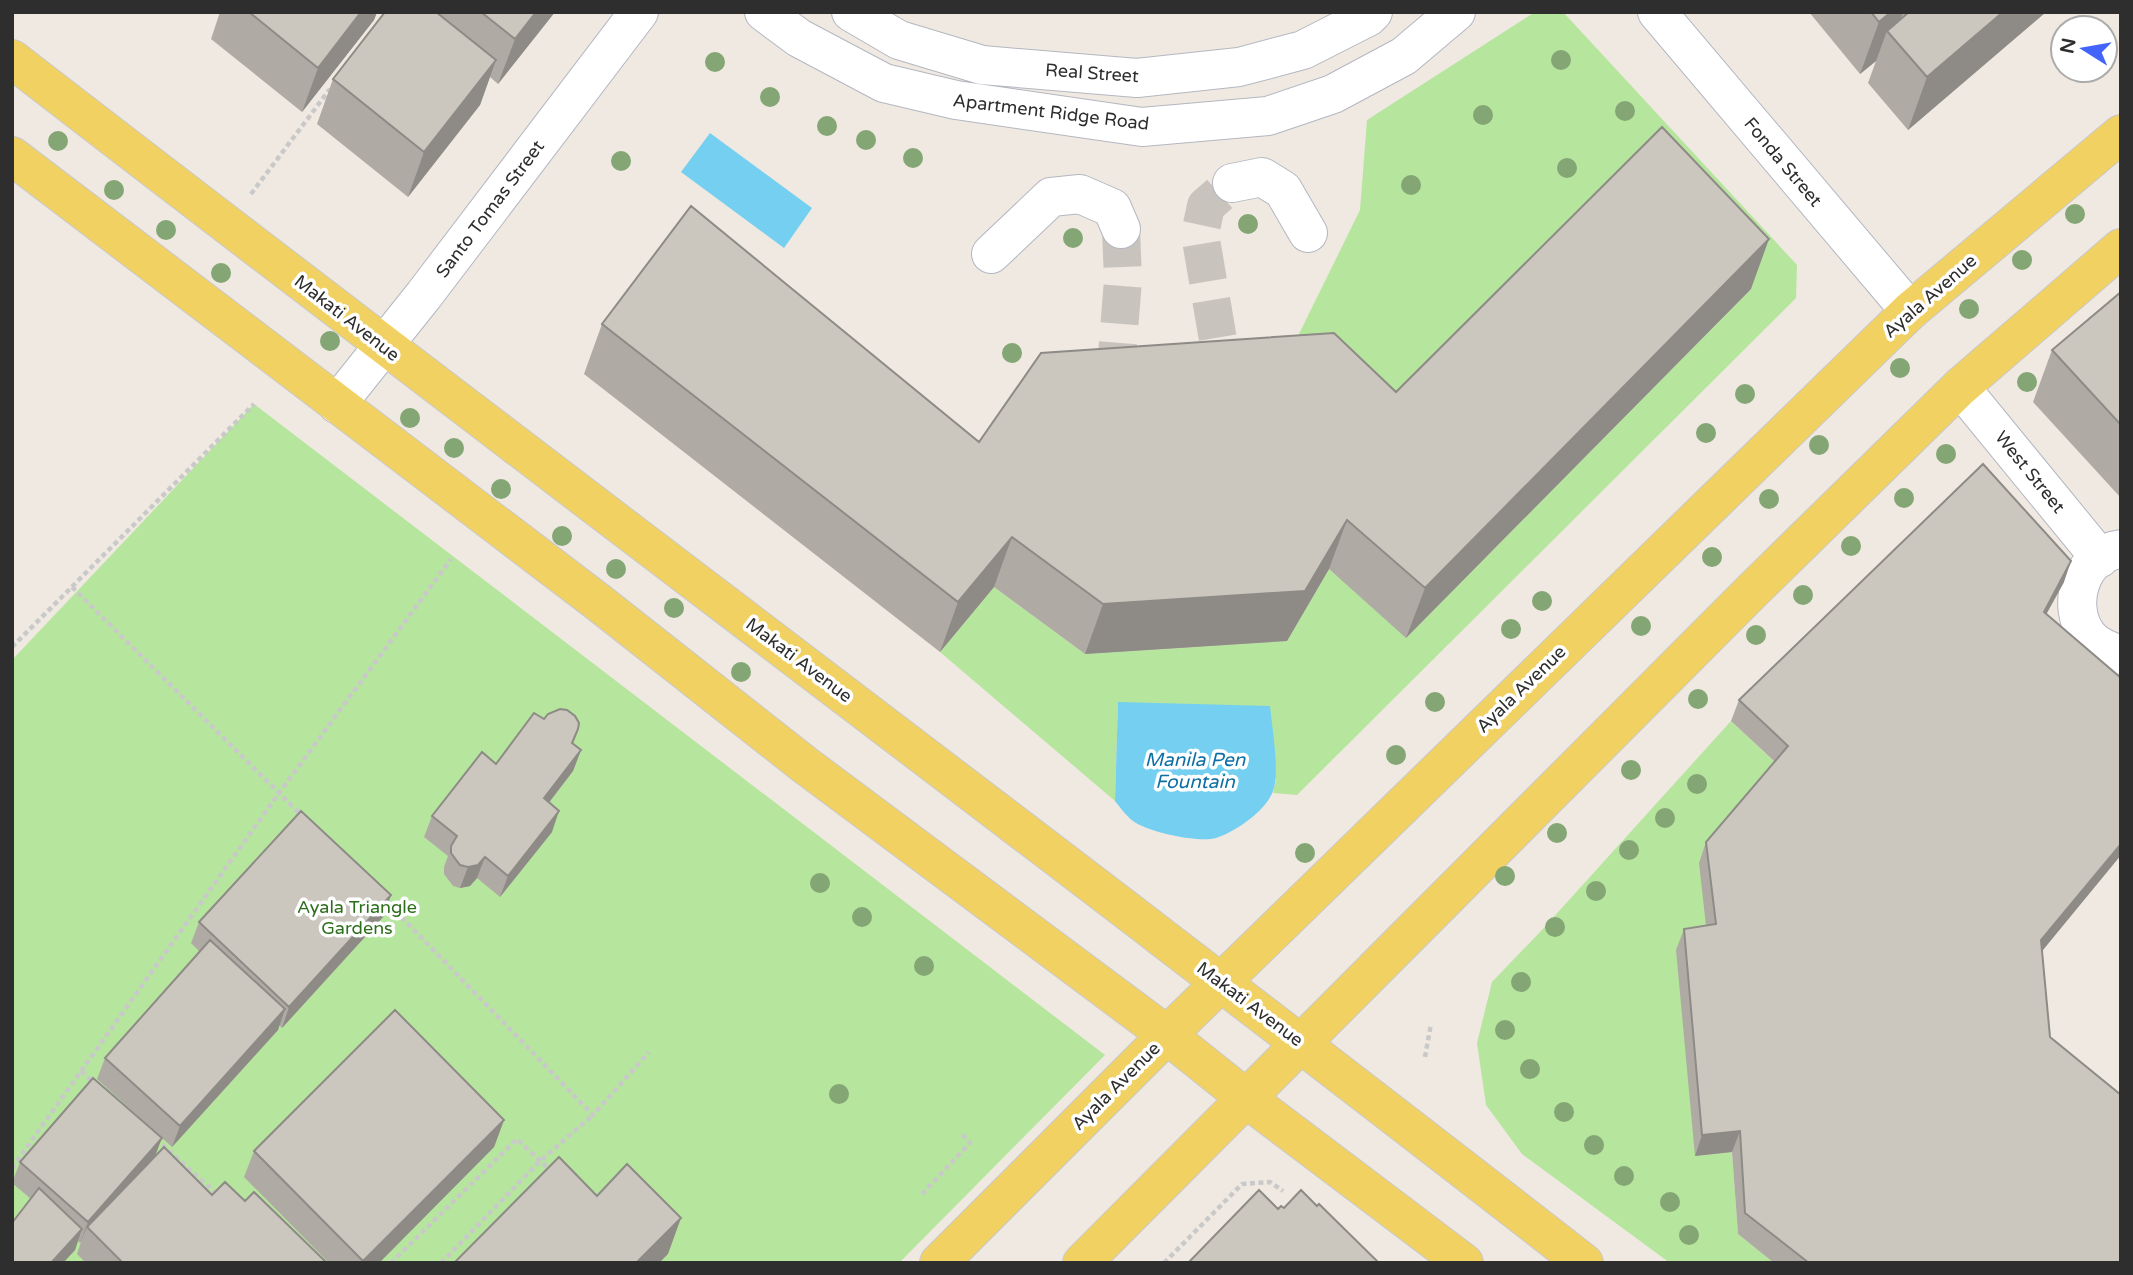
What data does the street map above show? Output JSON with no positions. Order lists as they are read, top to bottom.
{
  "streets": {
    "main road": ["Ayala Avenue", "Makati Avenue"],
    "street": [
      "Real Street",
      "Apartment Ridge Road",
      "Fonda Street",
      "Santo Tomas Street",
      "West Street"
    ]
  },
  "crossings": [
    ["Fonda Street", "Ayala Avenue"],
    ["Santo Tomas Street", "Makati Avenue"],
    ["Ayala Avenue", "Makati Avenue"]
  ],
  "water": ["Manila Pen Fountain"],
  "parks": ["Ayala Triangle Gardens"],
  "north": "left"
}
